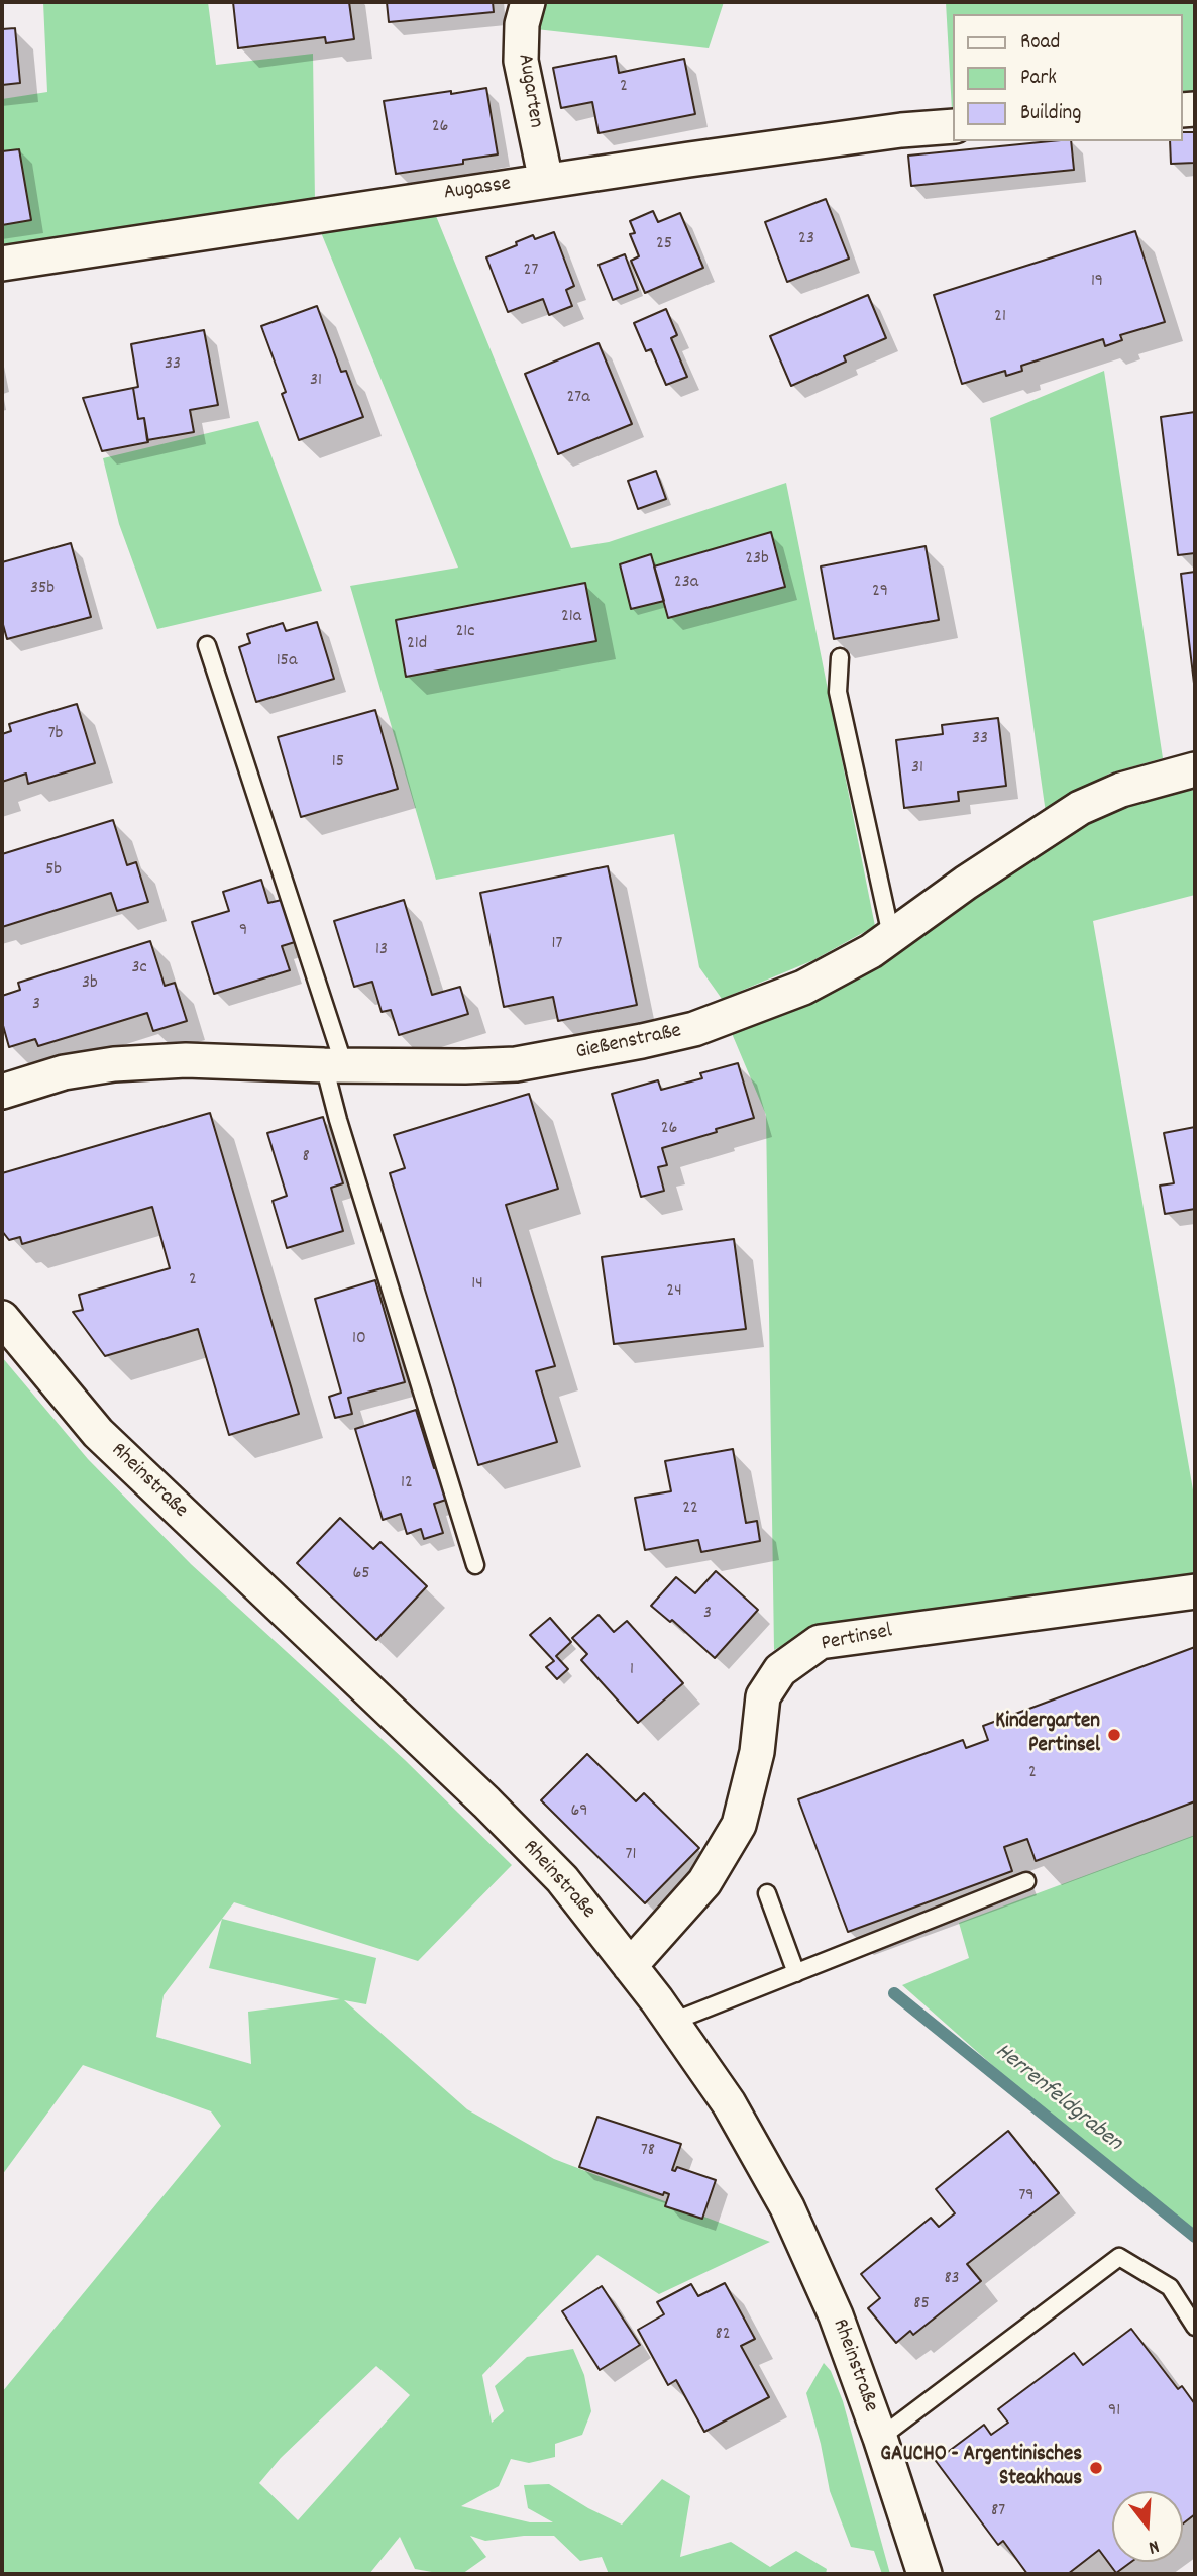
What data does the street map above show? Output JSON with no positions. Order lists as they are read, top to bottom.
{
  "streets": {
    "street": [
      "Augarten",
      "Augasse",
      "Gießenstraße",
      "Rheinstraße",
      "Pertinsel"
    ]
  },
  "crossings": [
    ["Augarten", "Augasse"],
    ["Rheinstraße", "Pertinsel"]
  ],
  "water": ["Herrenfeldgraben"],
  "places": ["Kindergarten Pertinsel", "GAUCHO - Argentinisches Steakhaus"],
  "house_numbers": [
    "2",
    "26",
    "23",
    "25",
    "27",
    "19",
    "21",
    "33",
    "31",
    "27a",
    "23b",
    "23a",
    "35b",
    "29",
    "21a",
    "21c",
    "21d",
    "15a",
    "7b",
    "33",
    "15",
    "31",
    "5b",
    "9",
    "17",
    "13",
    "3c",
    "3b",
    "3",
    "26",
    "8",
    "2",
    "14",
    "24",
    "10",
    "12",
    "22",
    "65",
    "3",
    "1",
    "2",
    "69",
    "71",
    "78",
    "79",
    "83",
    "85",
    "82",
    "91",
    "87"
  ],
  "legend": ["Road", "Park", "Building"],
  "north": "bottom"
}
